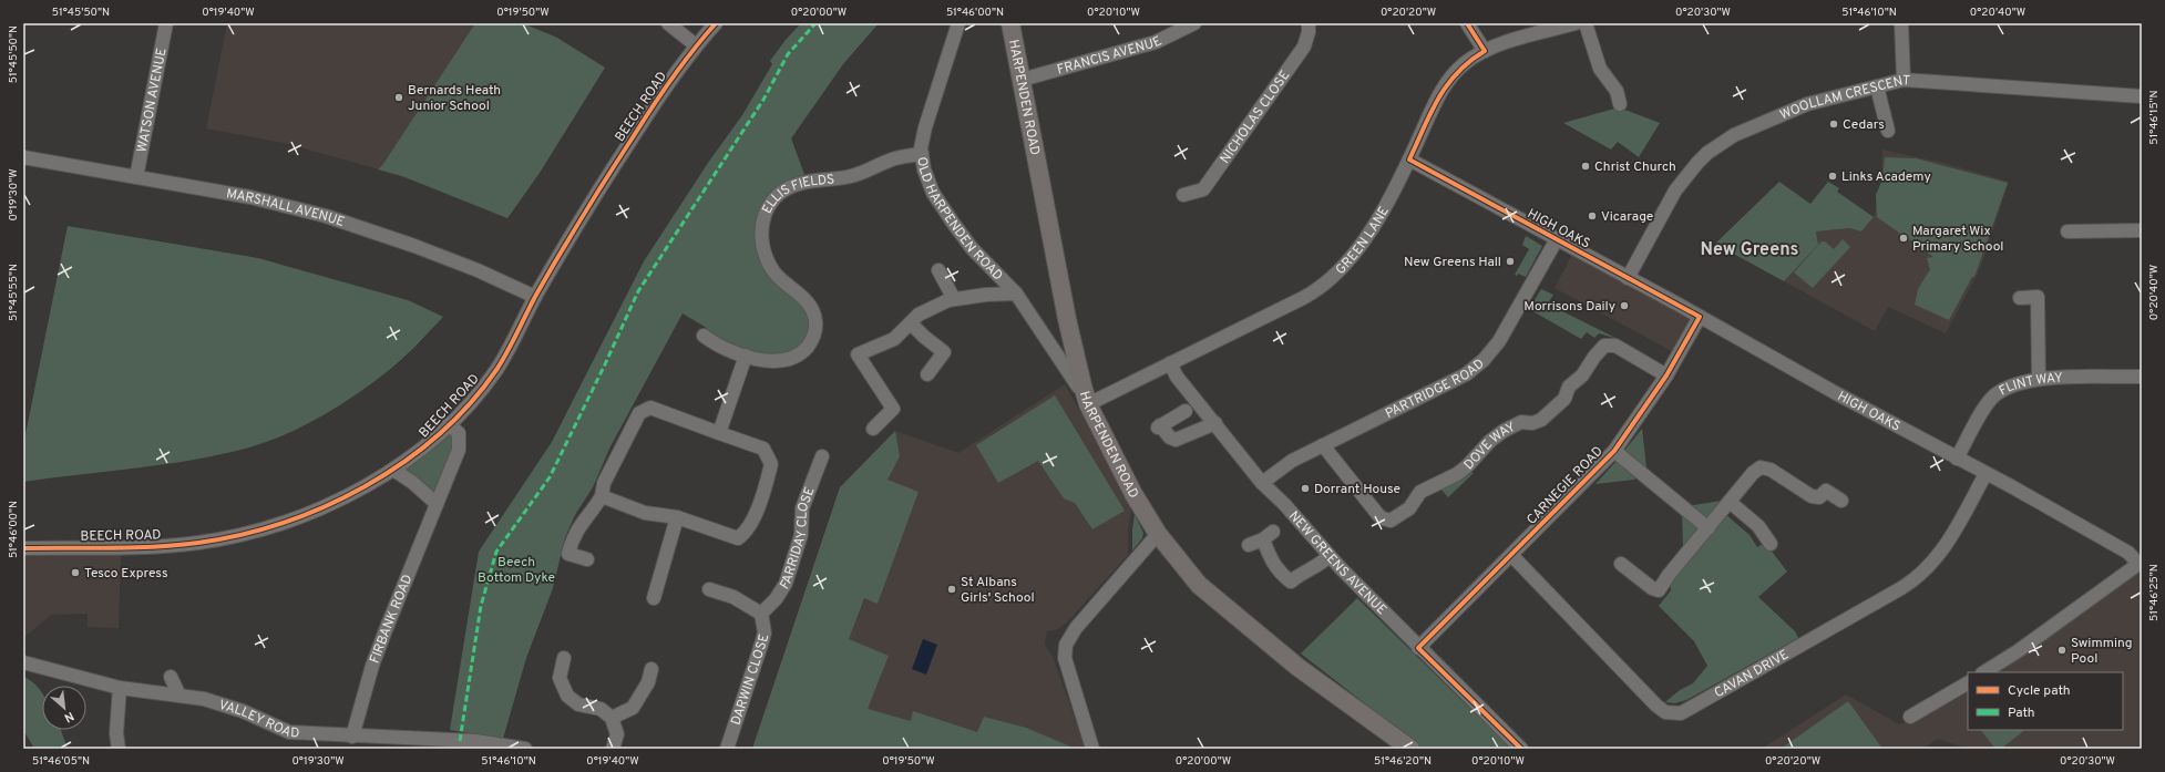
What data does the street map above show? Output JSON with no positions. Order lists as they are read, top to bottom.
{
  "streets": {
    "main road": ["HARPENDEN ROAD"],
    "street": [
      "FRANCIS AVENUE",
      "WOOLLAM CRESCENT",
      "WATSON AVENUE",
      "BEECH ROAD",
      "NICHOLAS CLOSE",
      "ELLIS FIELDS",
      "MARSHALL AVENUE",
      "OLD HARPENDEN ROAD",
      "HIGH OAKS",
      "GREEN LANE",
      "PARTRIDGE ROAD",
      "FLINT WAY",
      "DOVE WAY",
      "CARNEGIE ROAD",
      "FARRIDAY CLOSE",
      "NEW GREENS AVENUE",
      "FIRBANK ROAD",
      "CAVAN DRIVE",
      "DARWIN CLOSE",
      "VALLEY ROAD"
    ]
  },
  "crossings": [
    ["FRANCIS AVENUE", "HARPENDEN ROAD"],
    ["HARPENDEN ROAD", "GREEN LANE"],
    ["WOOLLAM CRESCENT", "HIGH OAKS"],
    ["WATSON AVENUE", "MARSHALL AVENUE"],
    ["BEECH ROAD", "MARSHALL AVENUE"],
    ["BEECH ROAD", "FIRBANK ROAD"],
    ["ELLIS FIELDS", "OLD HARPENDEN ROAD"],
    ["HIGH OAKS", "GREEN LANE"],
    ["HIGH OAKS", "PARTRIDGE ROAD"],
    ["HIGH OAKS", "FLINT WAY"],
    ["HIGH OAKS", "CARNEGIE ROAD"],
    ["HIGH OAKS", "CAVAN DRIVE"],
    ["GREEN LANE", "NEW GREENS AVENUE"],
    ["PARTRIDGE ROAD", "DOVE WAY"],
    ["PARTRIDGE ROAD", "NEW GREENS AVENUE"],
    ["DOVE WAY", "CARNEGIE ROAD"],
    ["CARNEGIE ROAD", "NEW GREENS AVENUE"],
    ["CARNEGIE ROAD", "CAVAN DRIVE"],
    ["FARRIDAY CLOSE", "DARWIN CLOSE"],
    ["FIRBANK ROAD", "VALLEY ROAD"]
  ],
  "districts": ["New Greens"],
  "parks": ["Beech Bottom Dyke"],
  "places": [
    "Bernards Heath Junior School",
    "Cedars",
    "Christ Church",
    "Links Academy",
    "Vicarage",
    "Margaret Wix Primary School",
    "New Greens Hall",
    "Morrisons Daily",
    "Dorrant House",
    "Tesco Express",
    "St Albans Girls' School",
    "Swimming Pool"
  ],
  "legend": ["Cycle path", "Path"],
  "north": "bottom right",
  "coordinates": [
    "51°45'50\"N",
    "0°19'40\"W",
    "0°19'50\"W",
    "0°20'00\"W",
    "51°46'00\"N",
    "0°20'10\"W",
    "0°20'20\"W",
    "0°20'30\"W",
    "51°46'10\"N",
    "0°20'40\"W",
    "51°46'15\"N",
    "0°19'30\"W",
    "51°45'55\"N",
    "51°46'25\"N",
    "51°46'05\"N",
    "51°46'20\"N"
  ]
}
